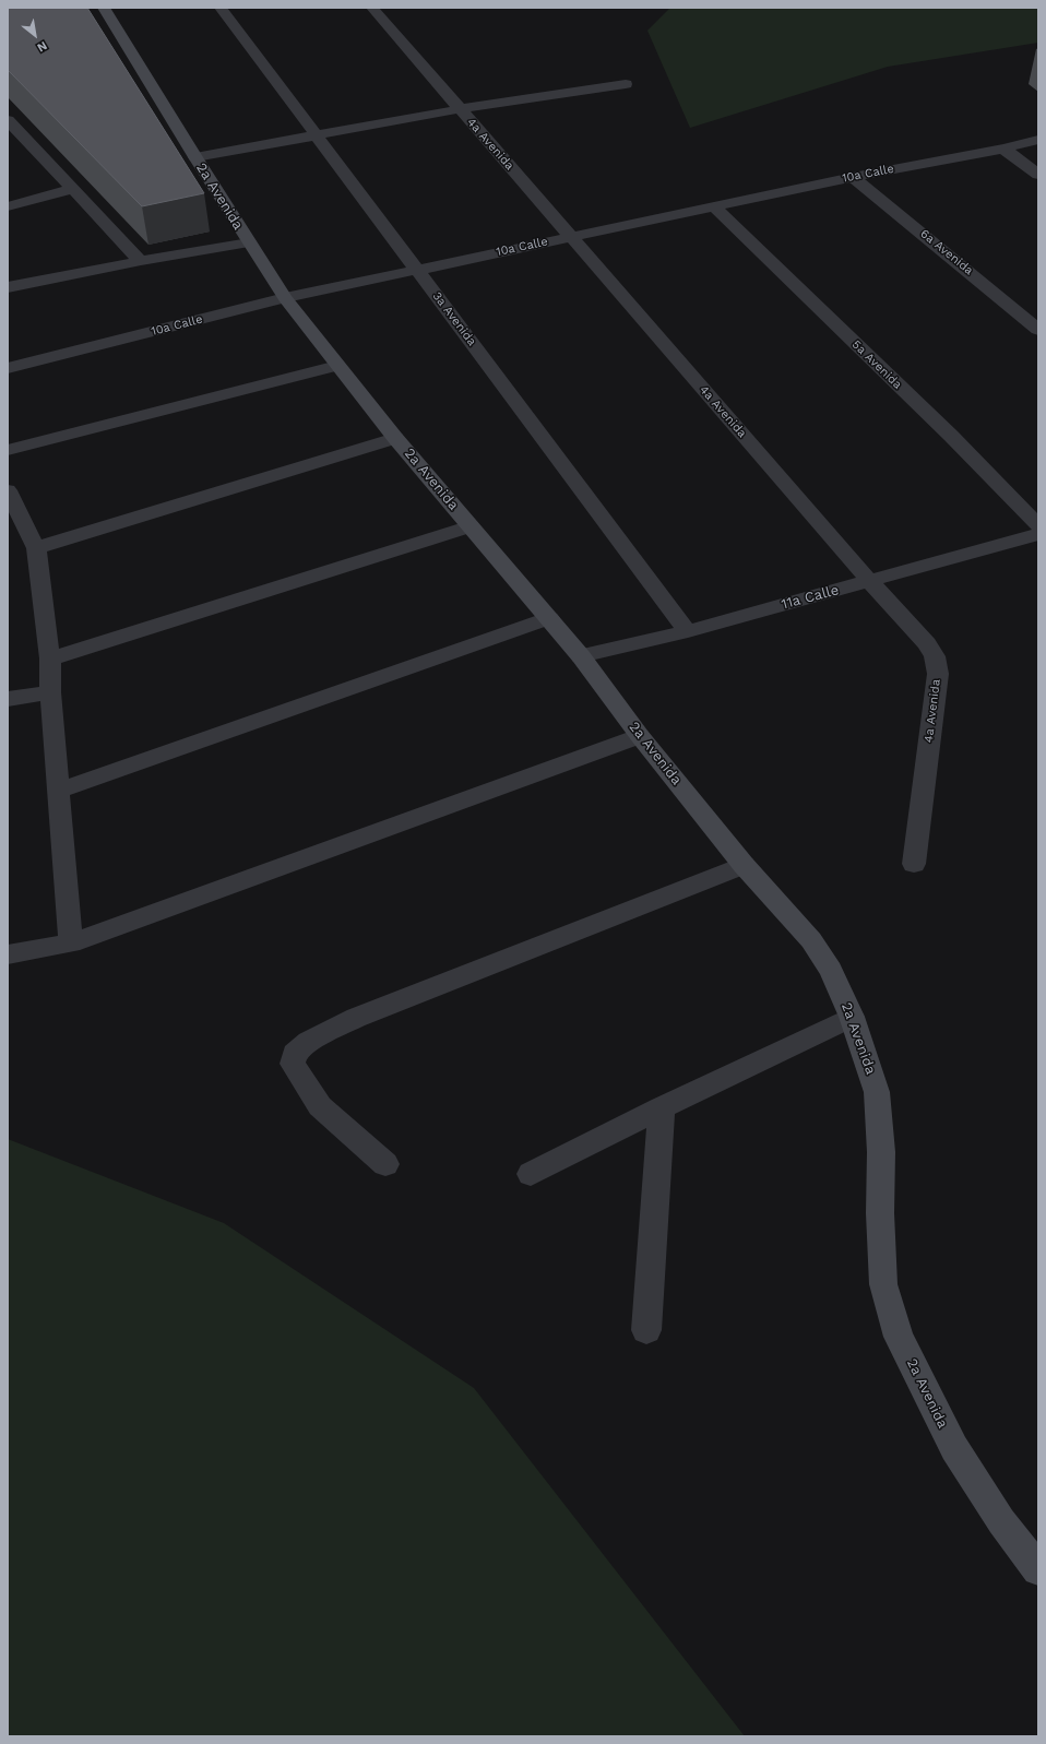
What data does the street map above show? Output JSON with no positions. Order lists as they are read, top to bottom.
{
  "streets": {
    "main road": ["2a Avenida"],
    "street": [
      "4a Avenida",
      "10a Calle",
      "6a Avenida",
      "3a Avenida",
      "5a Avenida",
      "11a Calle"
    ]
  },
  "crossings": [
    ["4a Avenida", "10a Calle"],
    ["4a Avenida", "11a Calle"],
    ["10a Calle", "2a Avenida"],
    ["10a Calle", "6a Avenida"],
    ["10a Calle", "3a Avenida"],
    ["10a Calle", "5a Avenida"],
    ["2a Avenida", "11a Calle"],
    ["3a Avenida", "11a Calle"]
  ],
  "north": "bottom right"
}
